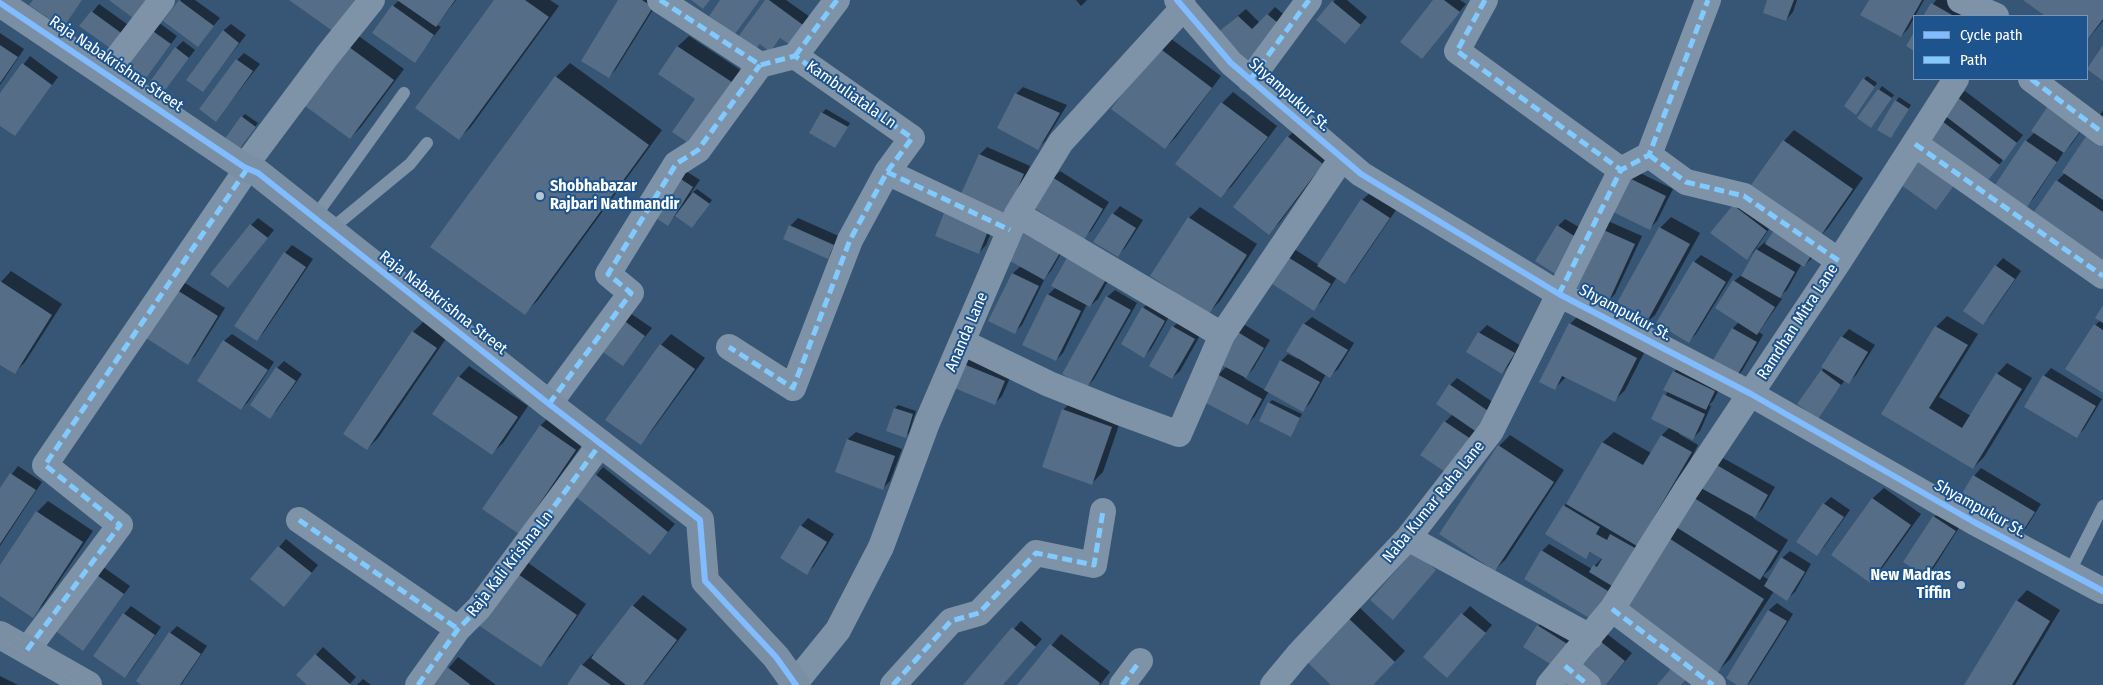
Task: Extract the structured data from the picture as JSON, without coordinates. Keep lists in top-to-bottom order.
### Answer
{
  "streets": {
    "street": [
      "Raja Nabakrishna Street",
      "Kambuliatala Ln",
      "Shyampukur St.",
      "Ramdhan Mitra Lane",
      "Ananda Lane",
      "Naba Kumar Raha Lane",
      "Raja Kali Krishna Ln"
    ]
  },
  "crossings": [
    ["Raja Nabakrishna Street", "Ananda Lane"],
    ["Raja Nabakrishna Street", "Raja Kali Krishna Ln"],
    ["Shyampukur St.", "Ramdhan Mitra Lane"],
    ["Shyampukur St.", "Ananda Lane"],
    ["Shyampukur St.", "Naba Kumar Raha Lane"]
  ],
  "places": ["Shobhabazar Rajbari Nathmandir", "New Madras Tiffin"],
  "legend": ["Cycle path", "Path"]
}
